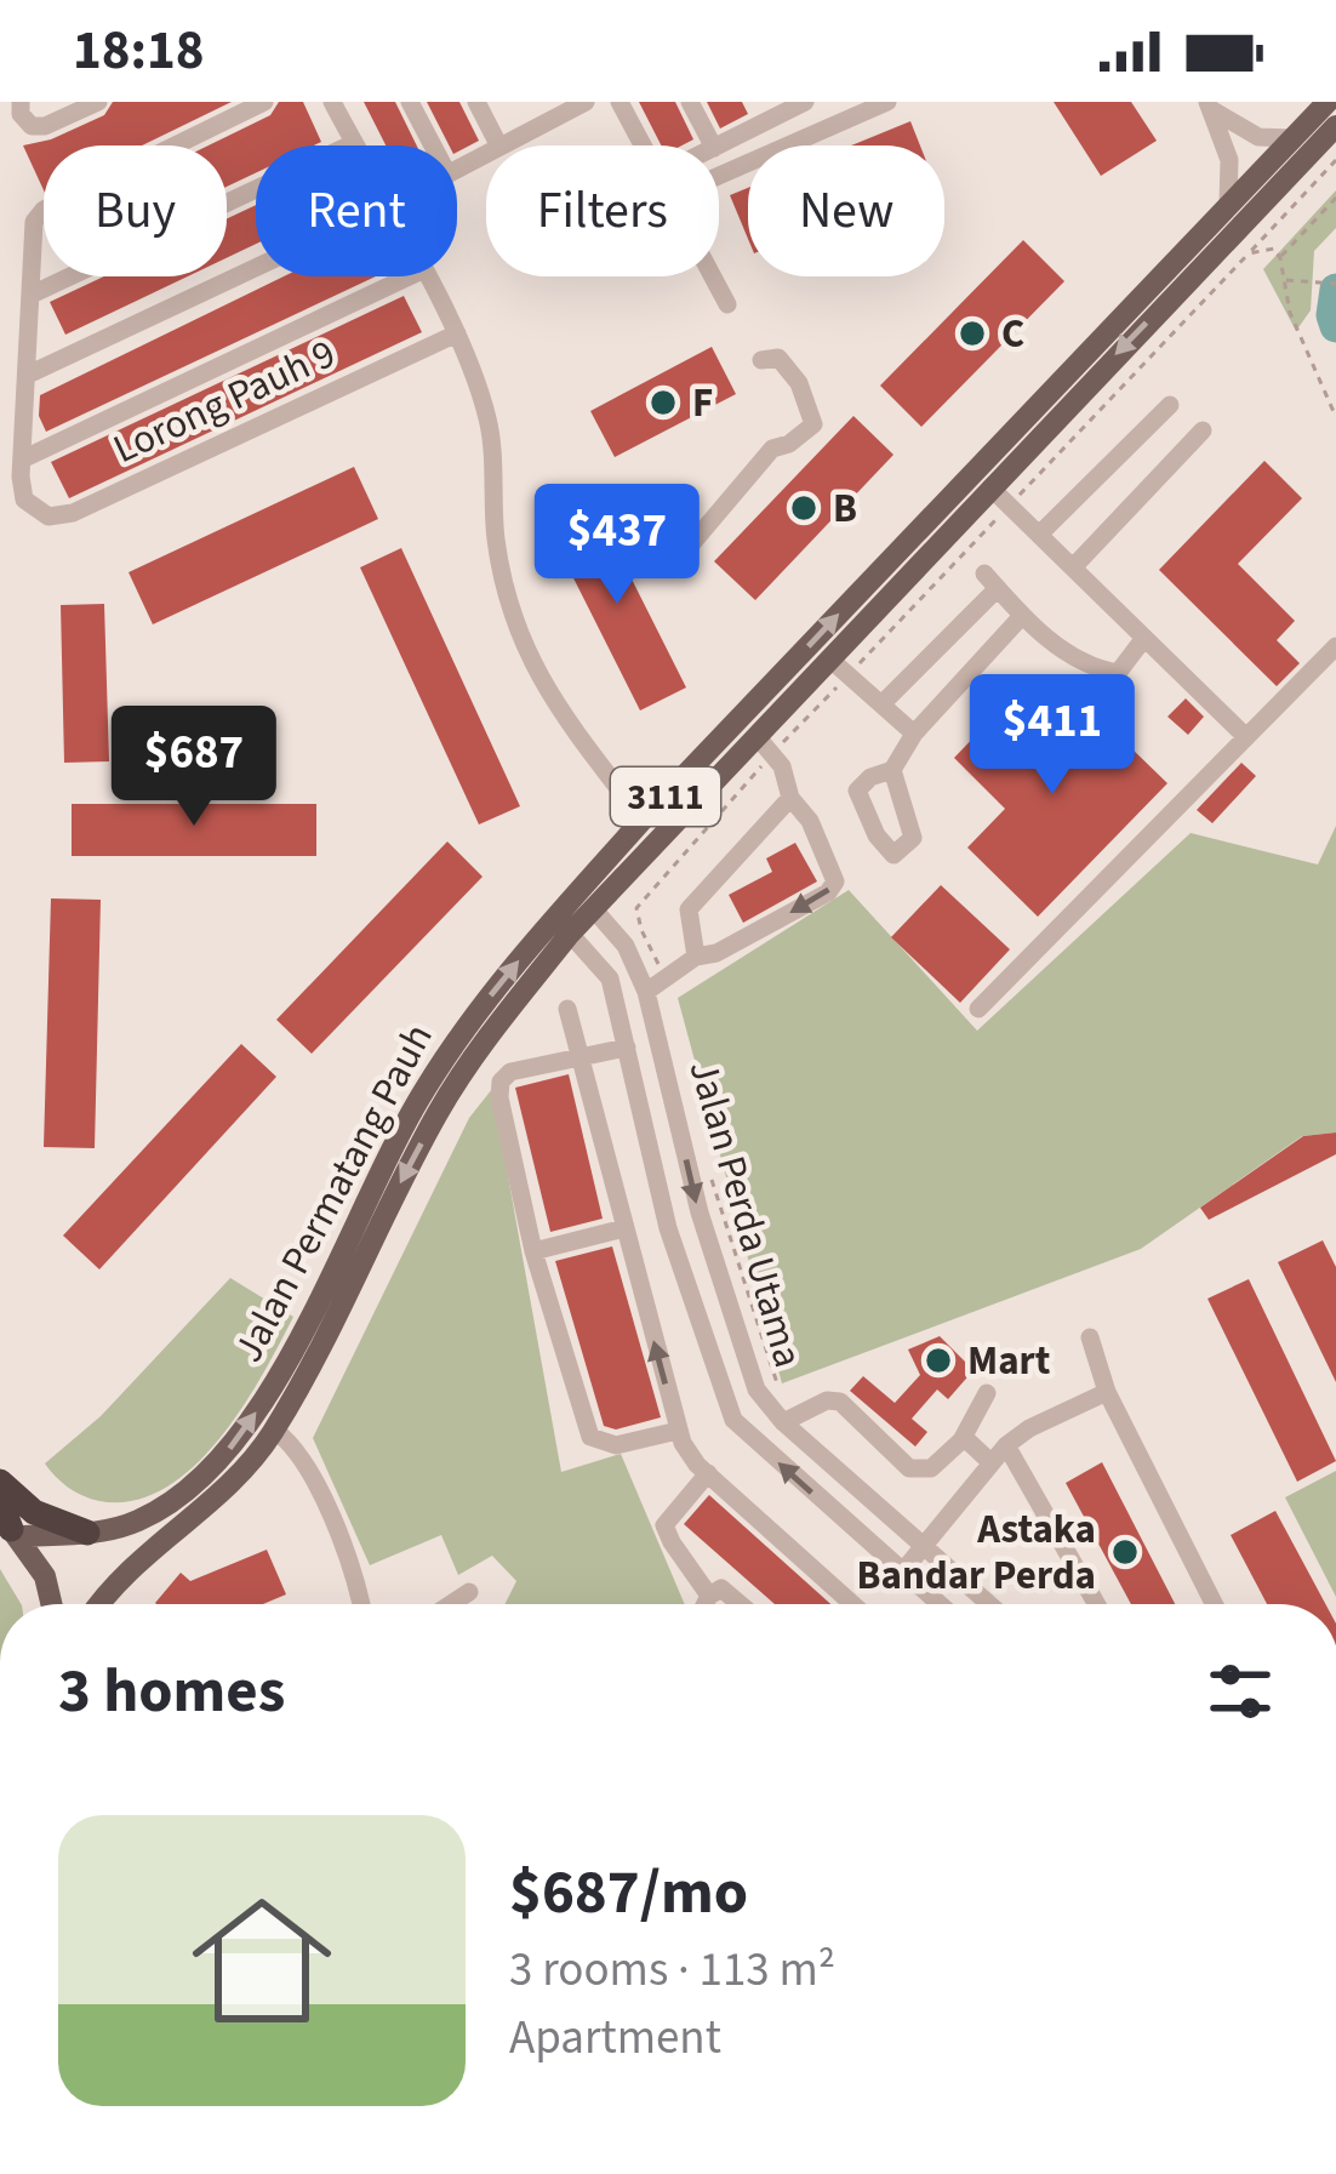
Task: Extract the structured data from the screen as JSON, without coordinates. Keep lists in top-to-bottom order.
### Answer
{
  "streets": {
    "main road": ["3111", "Jalan Permatang Pauh"],
    "street": ["Lorong Pauh 9", "Jalan Perda Utama"]
  },
  "crossings": [
    ["Jalan Permatang Pauh", "Jalan Perda Utama"]
  ],
  "places": [
    "C",
    "F",
    "B",
    "Mart",
    "Astaka Bandar Perda"
  ],
  "page": {
    "status": "18:18",
    "chip": [
      "Buy",
      "Rent",
      "Filters",
      "New"
    ],
    "price": ["$437", "$411", "$687"],
    "heading": "3 homes",
    "list": [
      {
        "name": "$687/mo",
        "note": "3 rooms · 113 m² · Apartment"
      }
    ]
  }
}
